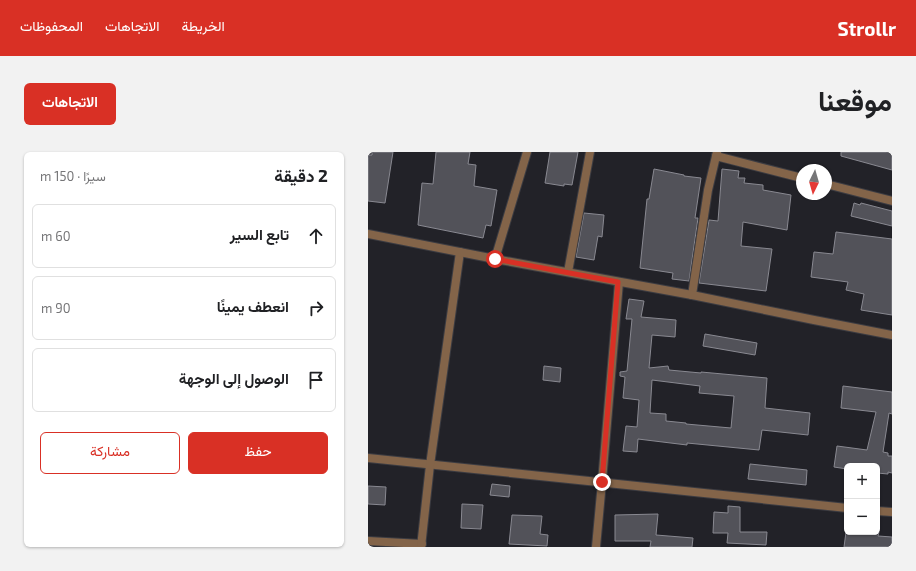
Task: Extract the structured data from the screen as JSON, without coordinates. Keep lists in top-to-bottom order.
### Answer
{
  "north": "bottom",
  "page": {
    "header": "Strollr",
    "nav": ["الخريطة", "الاتجاهات", "المحفوظات"],
    "title": "موقعنا",
    "buttons": [
      "الاتجاهات",
      ["حفظ", "مشاركة"]
    ],
    "heading": ["2 دقيقة", "سيرًا · 150 m"],
    "list": [
      ["تابع السير", "60 m"],
      ["انعطف يمينًا", "90 m"],
      "الوصول إلى الوجهة"
    ],
    "map_buttons": ["+", "−"]
  }
}
